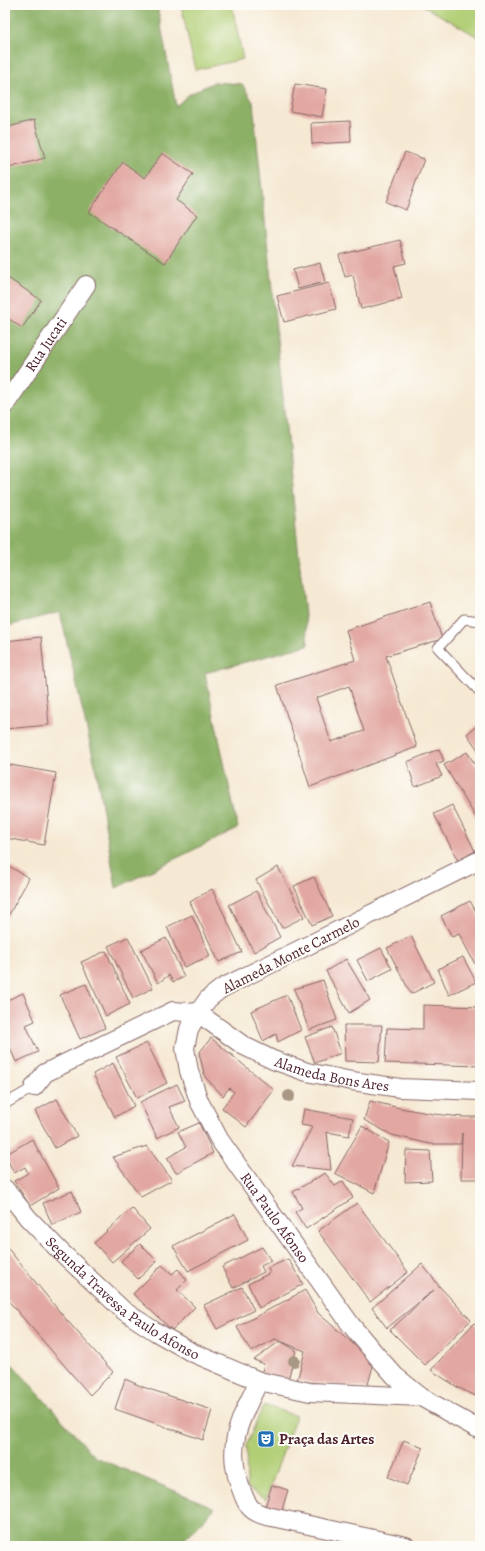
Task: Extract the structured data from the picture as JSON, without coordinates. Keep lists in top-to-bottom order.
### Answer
{
  "streets": {
    "street": [
      "Rua Jucati",
      "Alameda Monte Carmelo",
      "Alameda Bons Ares",
      "Rua Paulo Afonso",
      "Segunda Travessa Paulo Afonso"
    ]
  },
  "crossings": [
    ["Alameda Monte Carmelo", "Alameda Bons Ares"],
    ["Alameda Monte Carmelo", "Rua Paulo Afonso"],
    ["Alameda Bons Ares", "Rua Paulo Afonso"],
    ["Rua Paulo Afonso", "Segunda Travessa Paulo Afonso"]
  ],
  "places": {
    "theatre": ["Praça das Artes"]
  }
}
